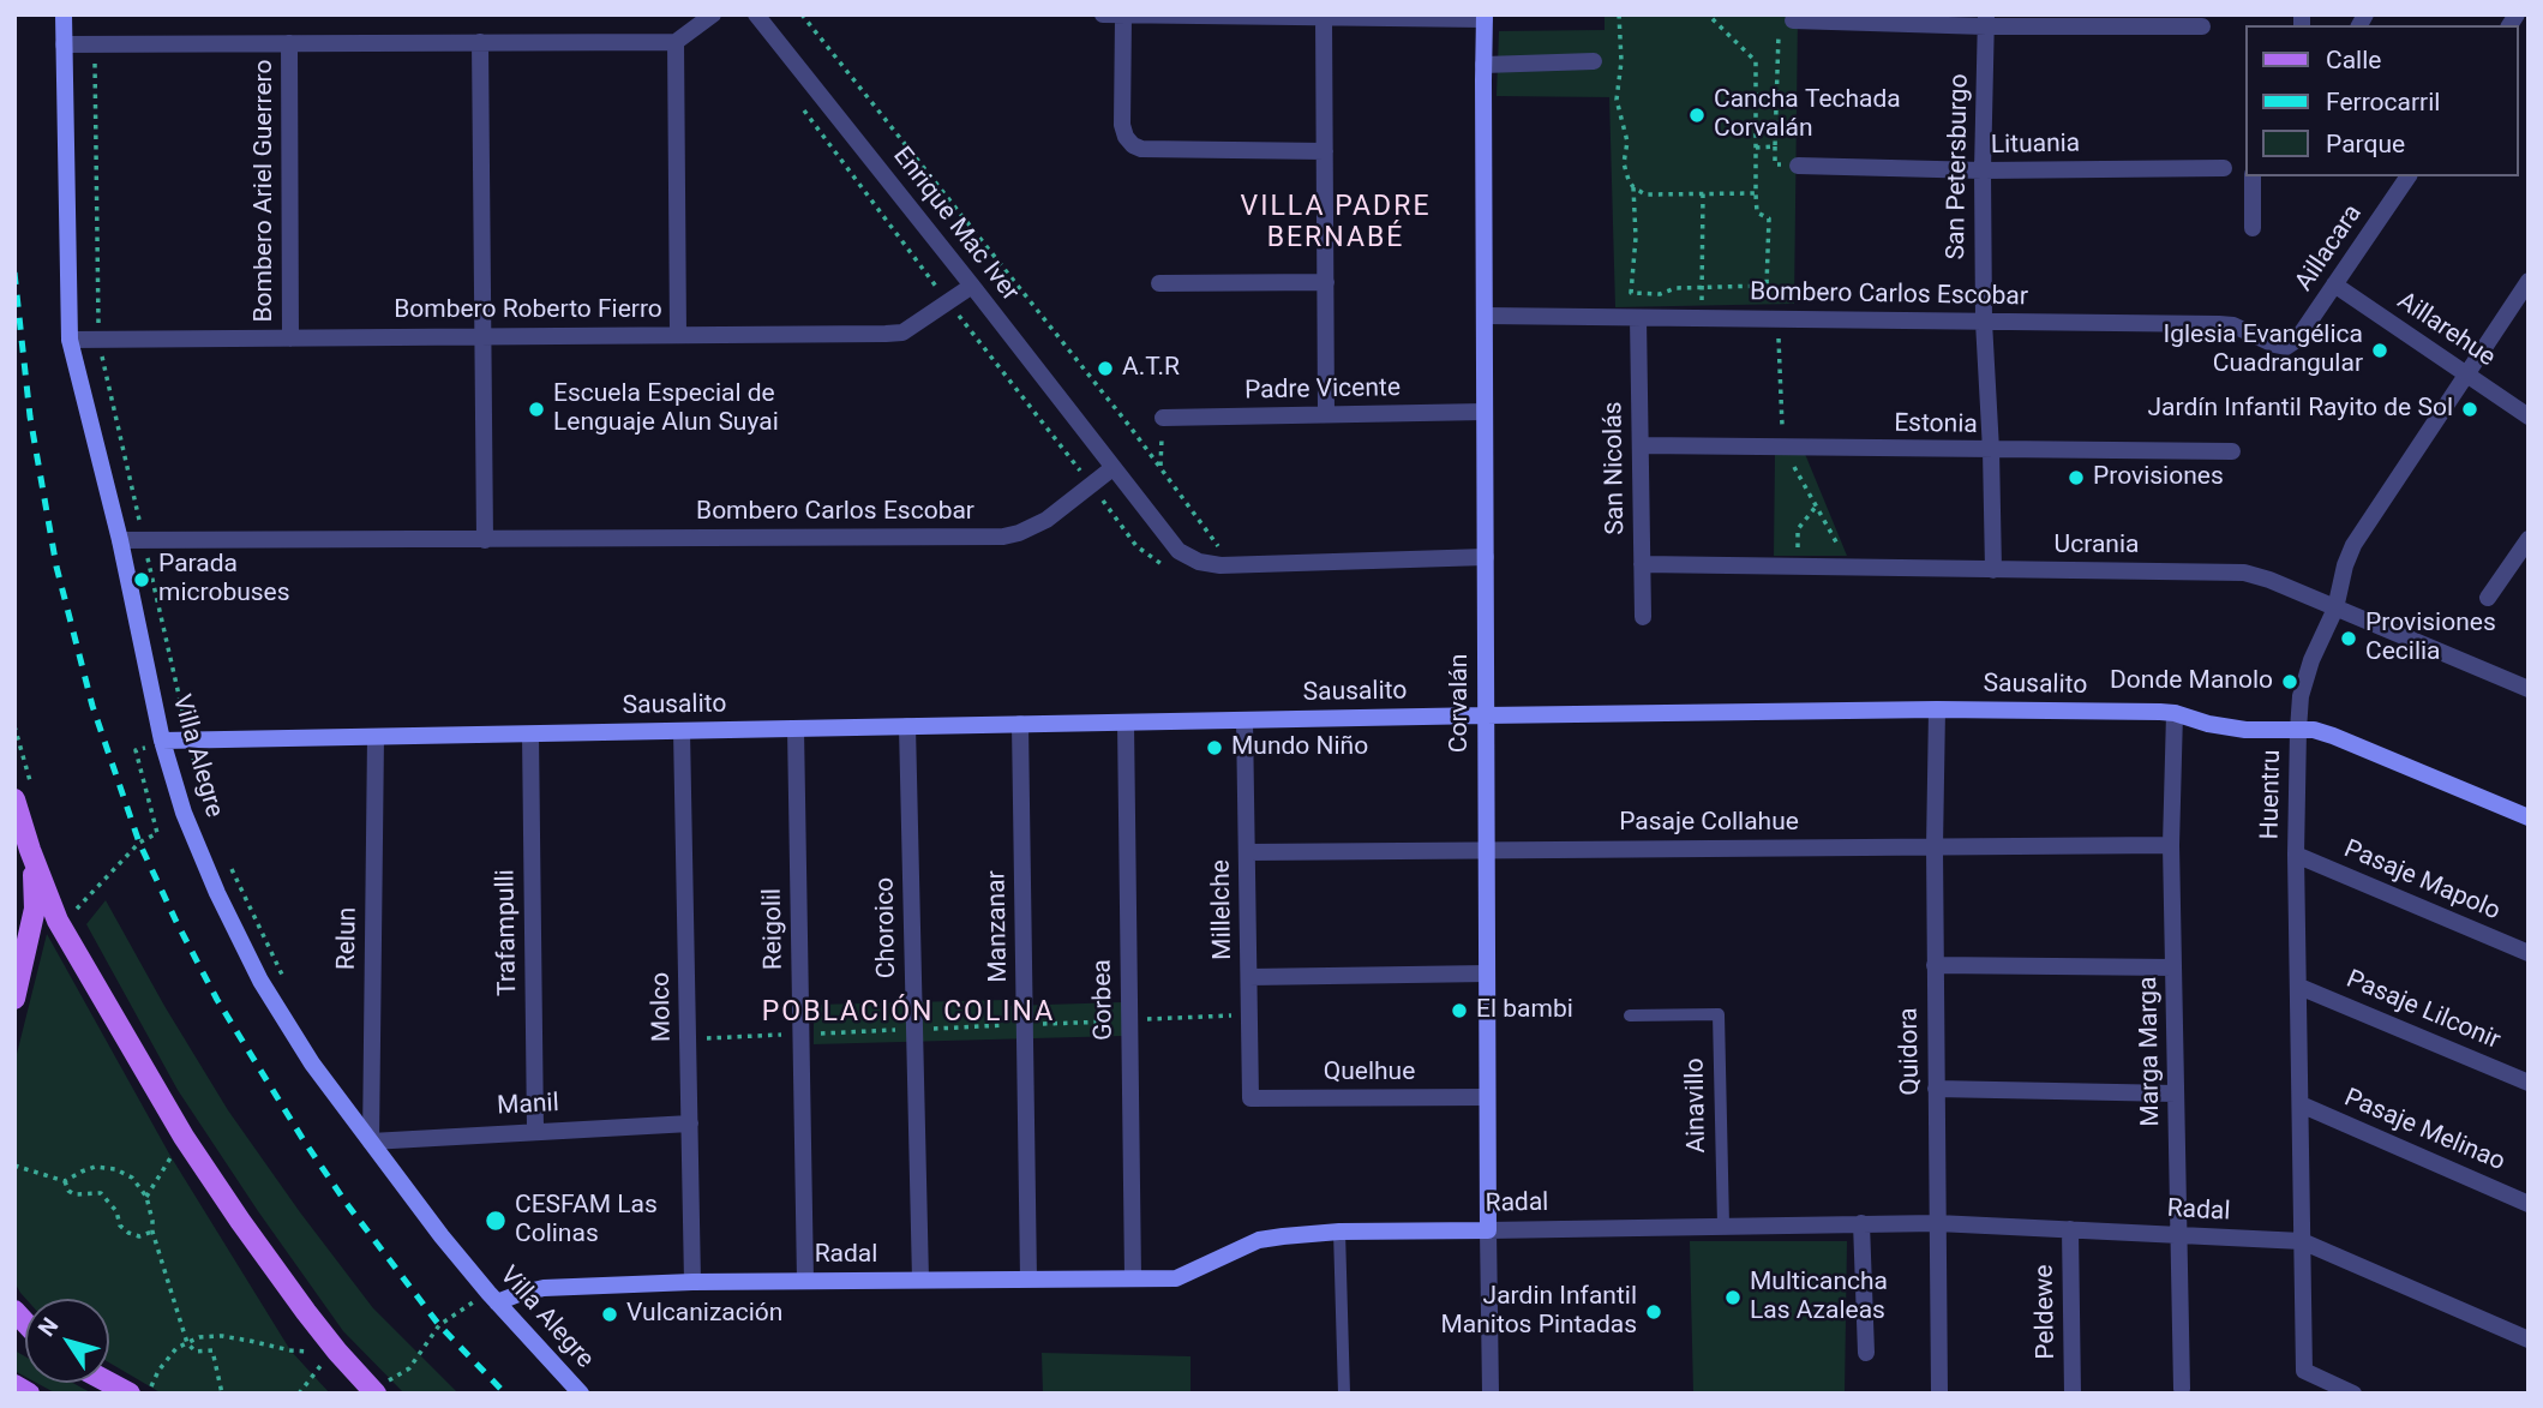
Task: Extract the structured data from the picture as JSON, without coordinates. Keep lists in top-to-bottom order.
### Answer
{
  "streets": {
    "street": [
      "Lituania",
      "San Petersburgo",
      "Bombero Ariel Guerrero",
      "Enrique Mac Iver",
      "Aillacara",
      "Bombero Carlos Escobar",
      "Bombero Roberto Fierro",
      "Aillarehue",
      "Padre Vicente",
      "Estonia",
      "San Nicolás",
      "Ucrania",
      "Sausalito",
      "Corvalán",
      "Villa Alegre",
      "Huentru",
      "Pasaje Collahue",
      "Pasaje Mapolo",
      "Millelche",
      "Manzanar",
      "Choroico",
      "Reigolil",
      "Trafampulli",
      "Relun",
      "Gorbea",
      "Molco",
      "Pasaje Lilconir",
      "Quidora",
      "Marga Marga",
      "Quelhue",
      "Manil",
      "Pasaje Melinao",
      "Radal",
      "Peldewe"
    ],
    "lane": ["Ainavillo"]
  },
  "crossings": [
    ["Lituania", "San Petersburgo"],
    ["San Petersburgo", "Bombero Carlos Escobar"],
    ["San Petersburgo", "Estonia"],
    ["San Petersburgo", "Ucrania"],
    ["Bombero Ariel Guerrero", "Bombero Roberto Fierro"],
    ["Enrique Mac Iver", "Bombero Carlos Escobar"],
    ["Enrique Mac Iver", "Bombero Roberto Fierro"],
    ["Aillacara", "Bombero Carlos Escobar"],
    ["Aillacara", "Aillarehue"],
    ["Bombero Carlos Escobar", "San Nicolás"],
    ["Bombero Carlos Escobar", "Corvalán"],
    ["Bombero Carlos Escobar", "Villa Alegre"],
    ["Bombero Roberto Fierro", "Villa Alegre"],
    ["Aillarehue", "Huentru"],
    ["Padre Vicente", "Corvalán"],
    ["Estonia", "San Nicolás"],
    ["San Nicolás", "Ucrania"],
    ["Ucrania", "Huentru"],
    ["Sausalito", "Corvalán"],
    ["Sausalito", "Villa Alegre"],
    ["Sausalito", "Huentru"],
    ["Sausalito", "Millelche"],
    ["Sausalito", "Manzanar"],
    ["Sausalito", "Choroico"],
    ["Sausalito", "Reigolil"],
    ["Sausalito", "Trafampulli"],
    ["Sausalito", "Relun"],
    ["Sausalito", "Gorbea"],
    ["Sausalito", "Molco"],
    ["Sausalito", "Quidora"],
    ["Sausalito", "Marga Marga"],
    ["Corvalán", "Pasaje Collahue"],
    ["Corvalán", "Quelhue"],
    ["Corvalán", "Radal"],
    ["Villa Alegre", "Relun"],
    ["Villa Alegre", "Manil"],
    ["Villa Alegre", "Radal"],
    ["Huentru", "Pasaje Mapolo"],
    ["Huentru", "Pasaje Lilconir"],
    ["Huentru", "Pasaje Melinao"],
    ["Huentru", "Radal"],
    ["Pasaje Collahue", "Millelche"],
    ["Pasaje Collahue", "Quidora"],
    ["Pasaje Collahue", "Marga Marga"],
    ["Millelche", "Quelhue"],
    ["Manzanar", "Radal"],
    ["Choroico", "Radal"],
    ["Reigolil", "Radal"],
    ["Trafampulli", "Manil"],
    ["Relun", "Manil"],
    ["Gorbea", "Radal"],
    ["Molco", "Manil"],
    ["Molco", "Radal"],
    ["Quidora", "Radal"],
    ["Marga Marga", "Radal"],
    ["Ainavillo", "Radal"],
    ["Radal", "Peldewe"]
  ],
  "districts": ["VILLA PADRE BERNABÉ", "POBLACIÓN COLINA"],
  "places": [
    "Cancha Techada Corvalán",
    "Iglesia Evangélica Cuadrangular",
    "A.T.R",
    "Escuela Especial de Lenguaje Alun Suyai",
    "Jardín Infantil Rayito de Sol",
    "Provisiones",
    "Parada microbuses",
    "Provisiones Cecilia",
    "Donde Manolo",
    "Mundo Niño",
    "El bambi",
    "CESFAM Las Colinas",
    "Multicancha Las Azaleas",
    "Jardin Infantil Manitos Pintadas",
    "Vulcanización"
  ],
  "legend": ["Calle", "Ferrocarril", "Parque"],
  "north": "top left"
}
